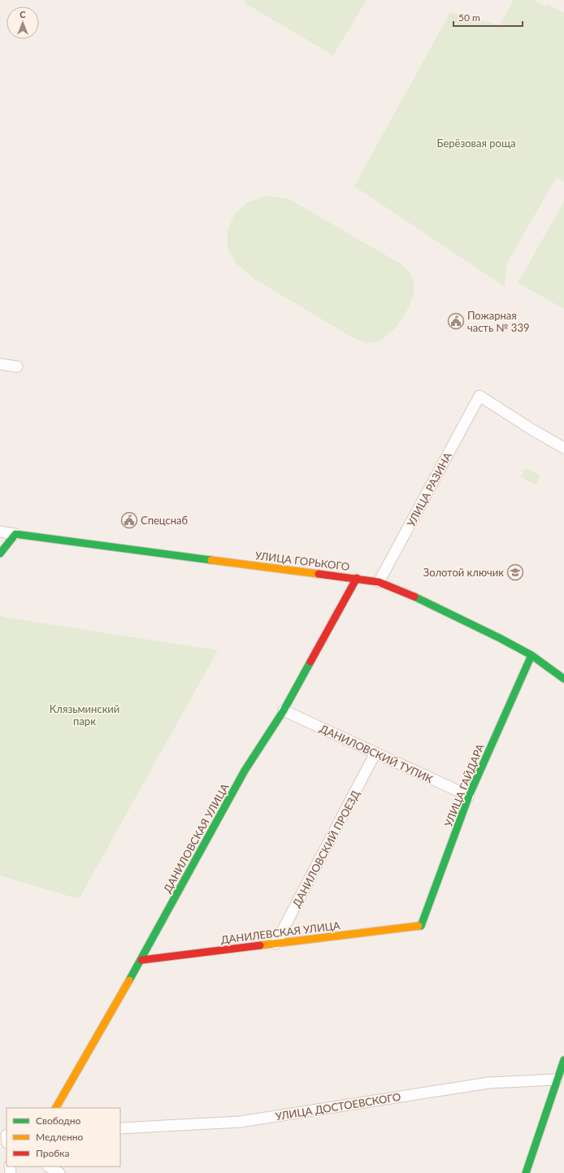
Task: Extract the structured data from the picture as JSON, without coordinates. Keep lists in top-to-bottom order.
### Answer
{
  "streets": {
    "street": [
      "УЛИЦА РАЗИНА",
      "УЛИЦА ГОРЬКОГО",
      "ДАНИЛОВСКИЙ ТУПИК",
      "УЛИЦА ГАЙДАРА",
      "ДАНИЛОВСКАЯ УЛИЦА",
      "ДАНИЛОВСКИЙ ПРОЕЗД",
      "ДАНИЛЕВСКАЯ УЛИЦА",
      "УЛИЦА ДОСТОЕВСКОГО"
    ]
  },
  "crossings": [
    ["УЛИЦА РАЗИНА", "УЛИЦА ГОРЬКОГО"],
    ["УЛИЦА ГОРЬКОГО", "УЛИЦА ГАЙДАРА"],
    ["УЛИЦА ГОРЬКОГО", "ДАНИЛОВСКАЯ УЛИЦА"],
    ["ДАНИЛОВСКИЙ ТУПИК", "УЛИЦА ГАЙДАРА"],
    ["ДАНИЛОВСКИЙ ТУПИК", "ДАНИЛОВСКАЯ УЛИЦА"],
    ["ДАНИЛОВСКИЙ ТУПИК", "ДАНИЛОВСКИЙ ПРОЕЗД"],
    ["УЛИЦА ГАЙДАРА", "ДАНИЛЕВСКАЯ УЛИЦА"],
    ["ДАНИЛОВСКАЯ УЛИЦА", "ДАНИЛЕВСКАЯ УЛИЦА"],
    ["ДАНИЛОВСКИЙ ПРОЕЗД", "ДАНИЛЕВСКАЯ УЛИЦА"]
  ],
  "parks": ["Берёзовая роща", "Клязьминский парк"],
  "places": {
    "public building": ["Пожарная часть № 339", "Спецснаб"],
    "school or university": ["Золотой ключик"]
  },
  "legend": ["Свободно", "Медленно", "Пробка"],
  "scale_bar": "50 m",
  "north": "top"
}
